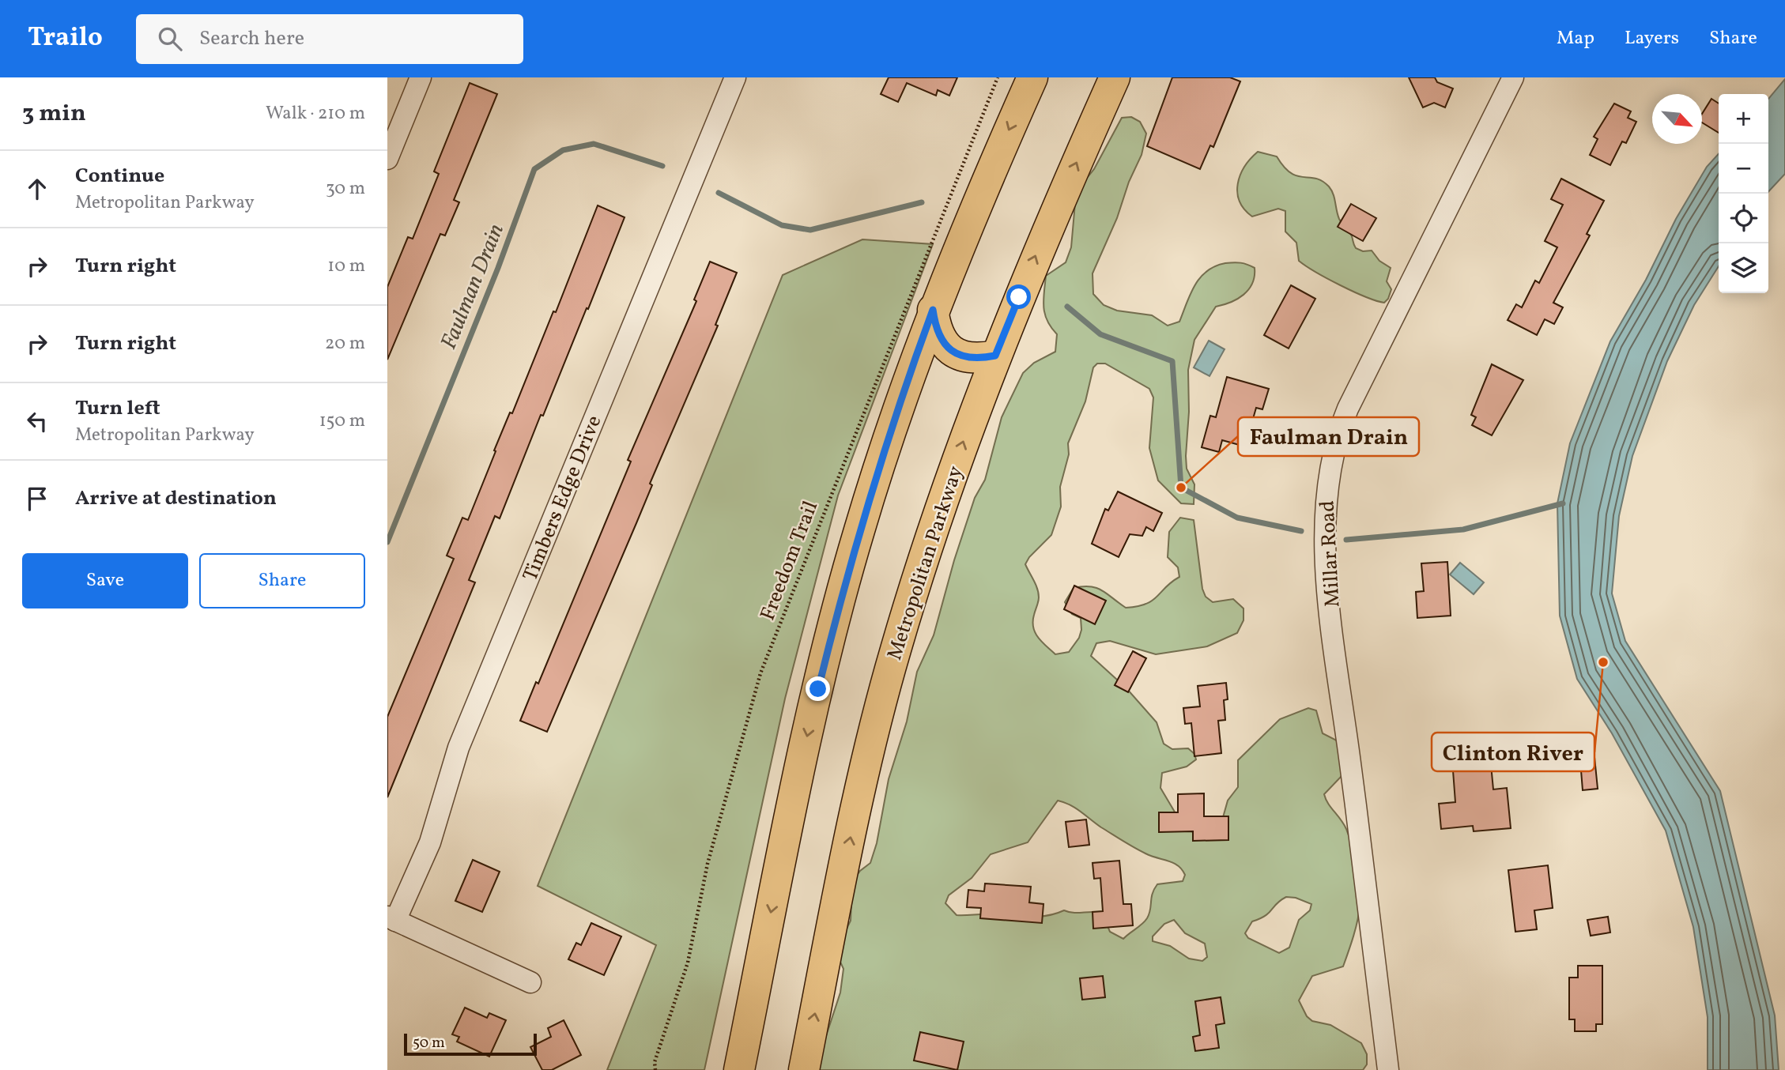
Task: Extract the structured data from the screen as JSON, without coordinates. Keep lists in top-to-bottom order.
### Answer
{
  "streets": {
    "main road": ["Metropolitan Parkway"],
    "street": ["Timbers Edge Drive", "Millar Road"],
    "path": ["Freedom Trail"]
  },
  "water": ["Faulman Drain"],
  "places": ["Faulman Drain", "Clinton River"],
  "scale_bar": "50 m",
  "north": "bottom right",
  "page": {
    "header": "Trailo",
    "search": "Search here",
    "nav": ["Map", "Layers", "Share"],
    "heading": ["3 min", "Walk · 210 m"],
    "map_buttons": ["+", "−"],
    "list": [
      ["Continue", "Metropolitan Parkway", "30 m"],
      ["Turn right", "10 m"],
      ["Turn right", "20 m"],
      ["Turn left", "Metropolitan Parkway", "150 m"],
      "Arrive at destination"
    ],
    "buttons": ["Save", "Share"],
    "scale": "50 m"
  }
}
